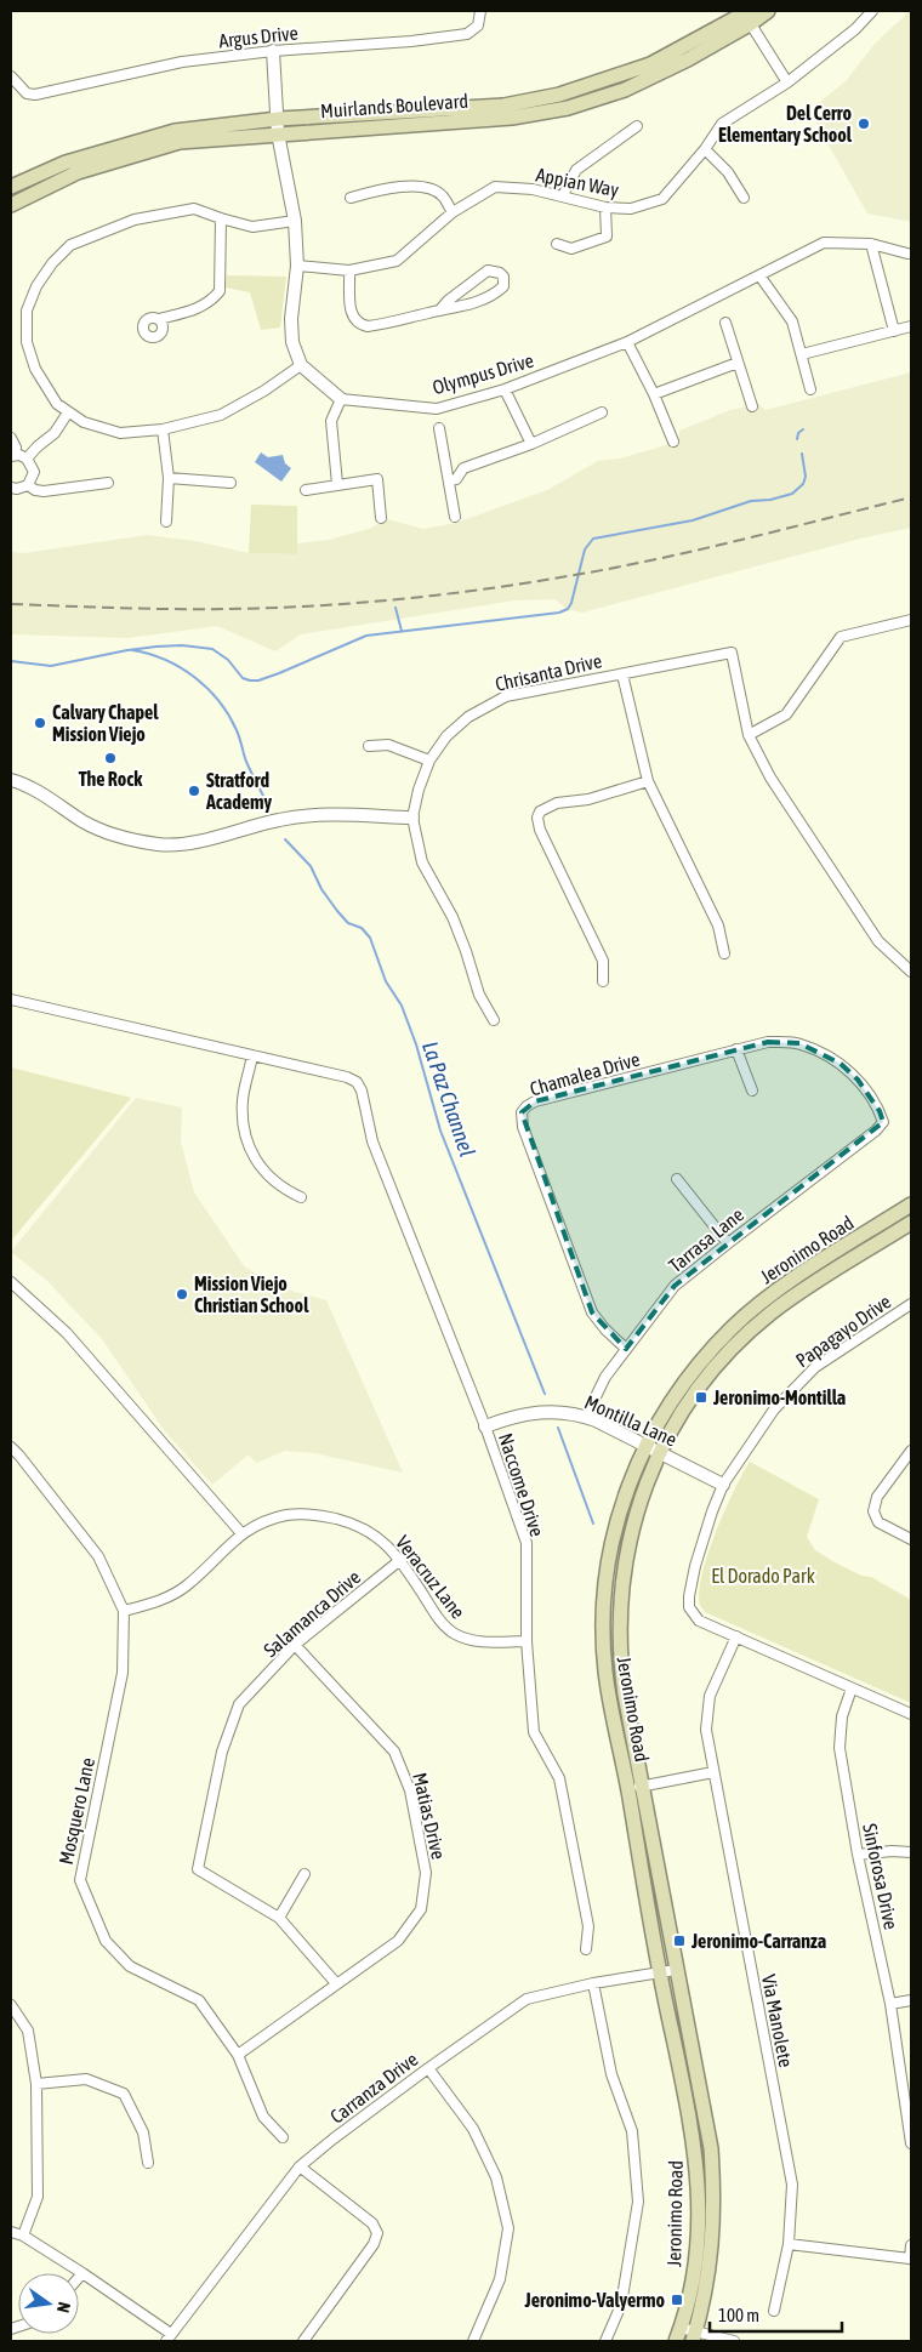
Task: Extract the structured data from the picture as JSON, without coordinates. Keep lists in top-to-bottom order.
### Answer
{
  "streets": {
    "main road": ["Muirlands Boulevard", "Jeronimo Road"],
    "street": [
      "Argus Drive",
      "Appian Way",
      "Olympus Drive",
      "Chrisanta Drive",
      "Chamalea Drive",
      "Tarrasa Lane",
      "Papagayo Drive",
      "Montilla Lane",
      "Naccome Drive",
      "Veracruz Lane",
      "Salamanca Drive",
      "Mosquero Lane",
      "Matias Drive",
      "Sinforosa Drive",
      "Via Manolete",
      "Carranza Drive"
    ]
  },
  "crossings": [
    ["Chamalea Drive", "Tarrasa Lane"],
    ["Tarrasa Lane", "Montilla Lane"],
    ["Jeronimo Road", "Montilla Lane"],
    ["Jeronimo Road", "Carranza Drive"],
    ["Papagayo Drive", "Montilla Lane"],
    ["Papagayo Drive", "Via Manolete"],
    ["Montilla Lane", "Naccome Drive"],
    ["Naccome Drive", "Veracruz Lane"],
    ["Veracruz Lane", "Salamanca Drive"],
    ["Veracruz Lane", "Mosquero Lane"],
    ["Salamanca Drive", "Matias Drive"],
    ["Mosquero Lane", "Matias Drive"]
  ],
  "water": ["La Paz Channel"],
  "parks": ["El Dorado Park"],
  "places": {
    "other": [
      "Del Cerro Elementary School",
      "Calvary Chapel Mission Viejo",
      "The Rock",
      "Stratford Academy",
      "Mission Viejo Christian School"
    ],
    "transit": ["Jeronimo-Montilla", "Jeronimo-Carranza", "Jeronimo-Valyermo"]
  },
  "scale_bar": "100 m",
  "north": "right"
}
